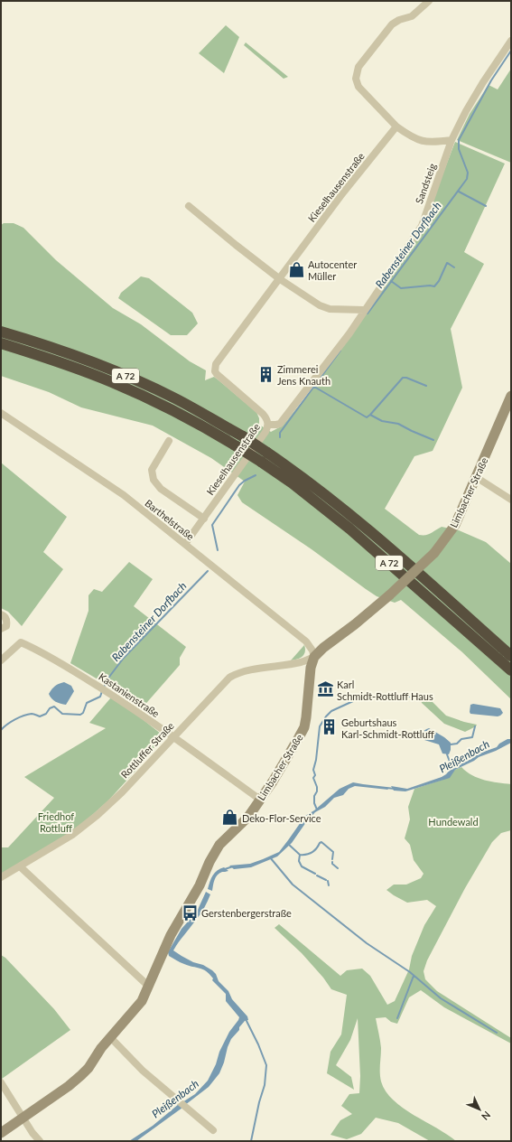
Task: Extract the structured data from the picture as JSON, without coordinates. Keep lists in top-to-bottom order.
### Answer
{
  "streets": {
    "highway": ["A 72"],
    "street": [
      "Sandsteig",
      "Kieselhausenstraße",
      "Limbacher Straße",
      "Barthelstraße",
      "Kastanienstraße",
      "Rottluffer Straße"
    ]
  },
  "crossings": [
    ["Sandsteig", "Kieselhausenstraße"],
    ["Kieselhausenstraße", "Barthelstraße"],
    ["Limbacher Straße", "Barthelstraße"],
    ["Limbacher Straße", "Kastanienstraße"],
    ["Limbacher Straße", "Rottluffer Straße"],
    ["Barthelstraße", "Rottluffer Straße"],
    ["Kastanienstraße", "Rottluffer Straße"]
  ],
  "water": ["Rabensteiner Dorfbach", "Pleißenbach"],
  "parks": ["Friedhof Rottluff", "Hundewald"],
  "places": {
    "shop": ["Autocenter Müller", "Deko-Flor-Service"],
    "building": ["Zimmerei Jens Knauth", "Geburtshaus Karl-Schmidt-Rottluff"],
    "museum": ["Karl Schmidt-Rottluff Haus"],
    "bus stop": ["Gerstenbergerstraße"]
  },
  "north": "bottom right"
}
